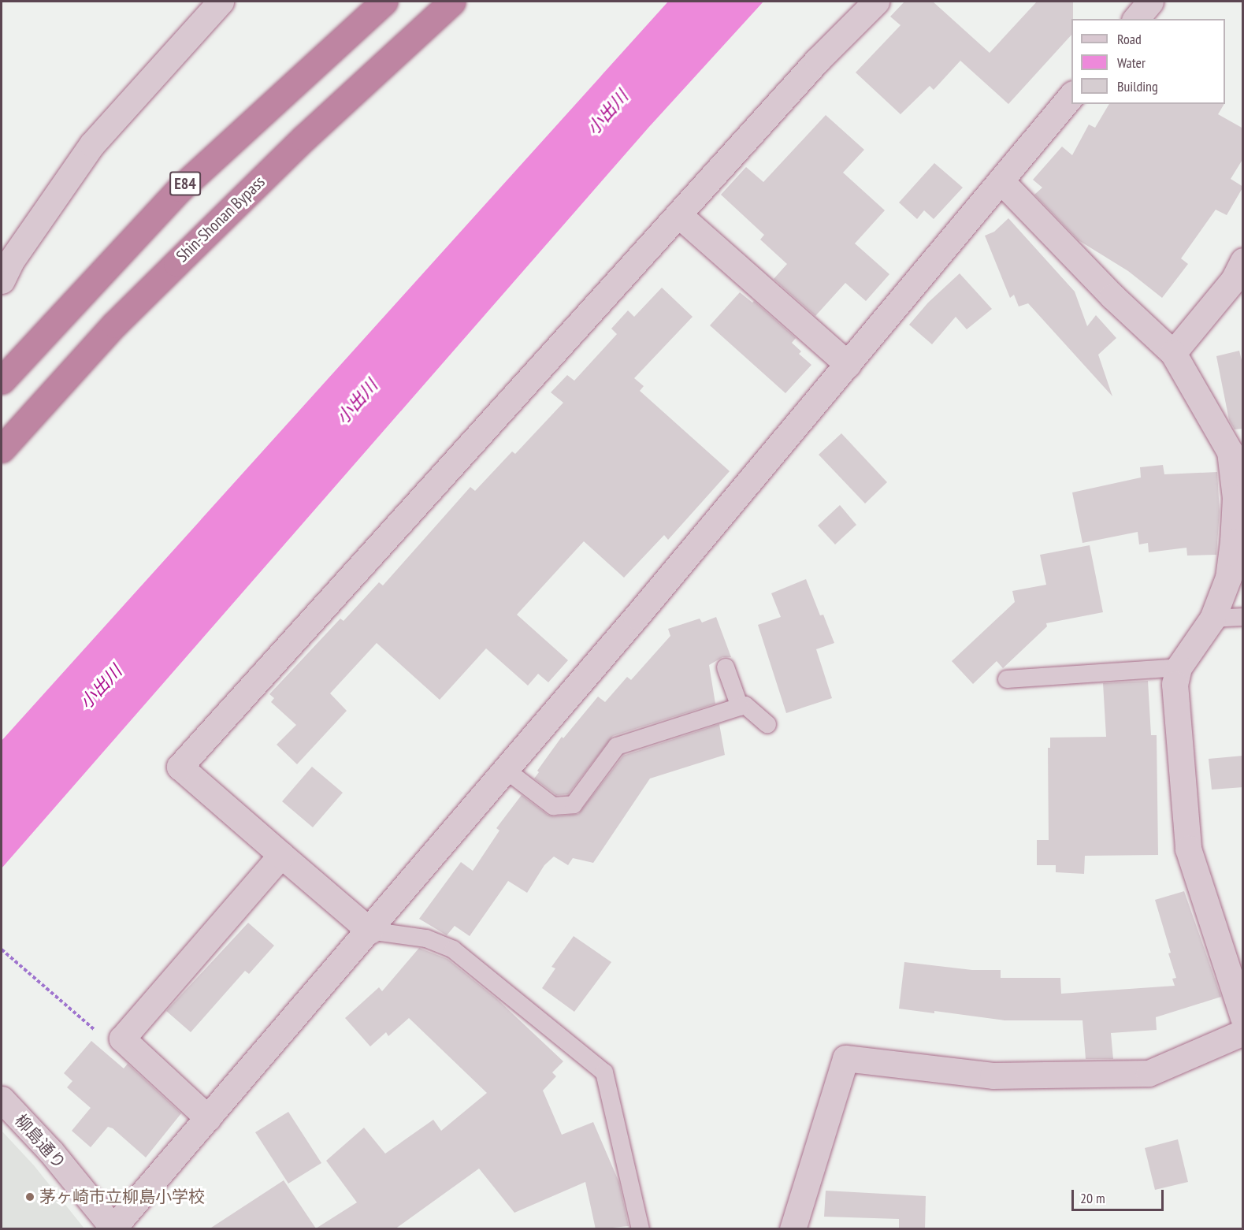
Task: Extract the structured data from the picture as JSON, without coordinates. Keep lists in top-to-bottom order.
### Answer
{
  "streets": {
    "highway": ["E84", "Shin-Shonan Bypass"],
    "street": ["柳島通り"]
  },
  "water": ["小出川"],
  "places": ["茅ヶ崎市立柳島小学校"],
  "legend": ["Road", "Water", "Building"],
  "scale_bar": "20 m"
}
